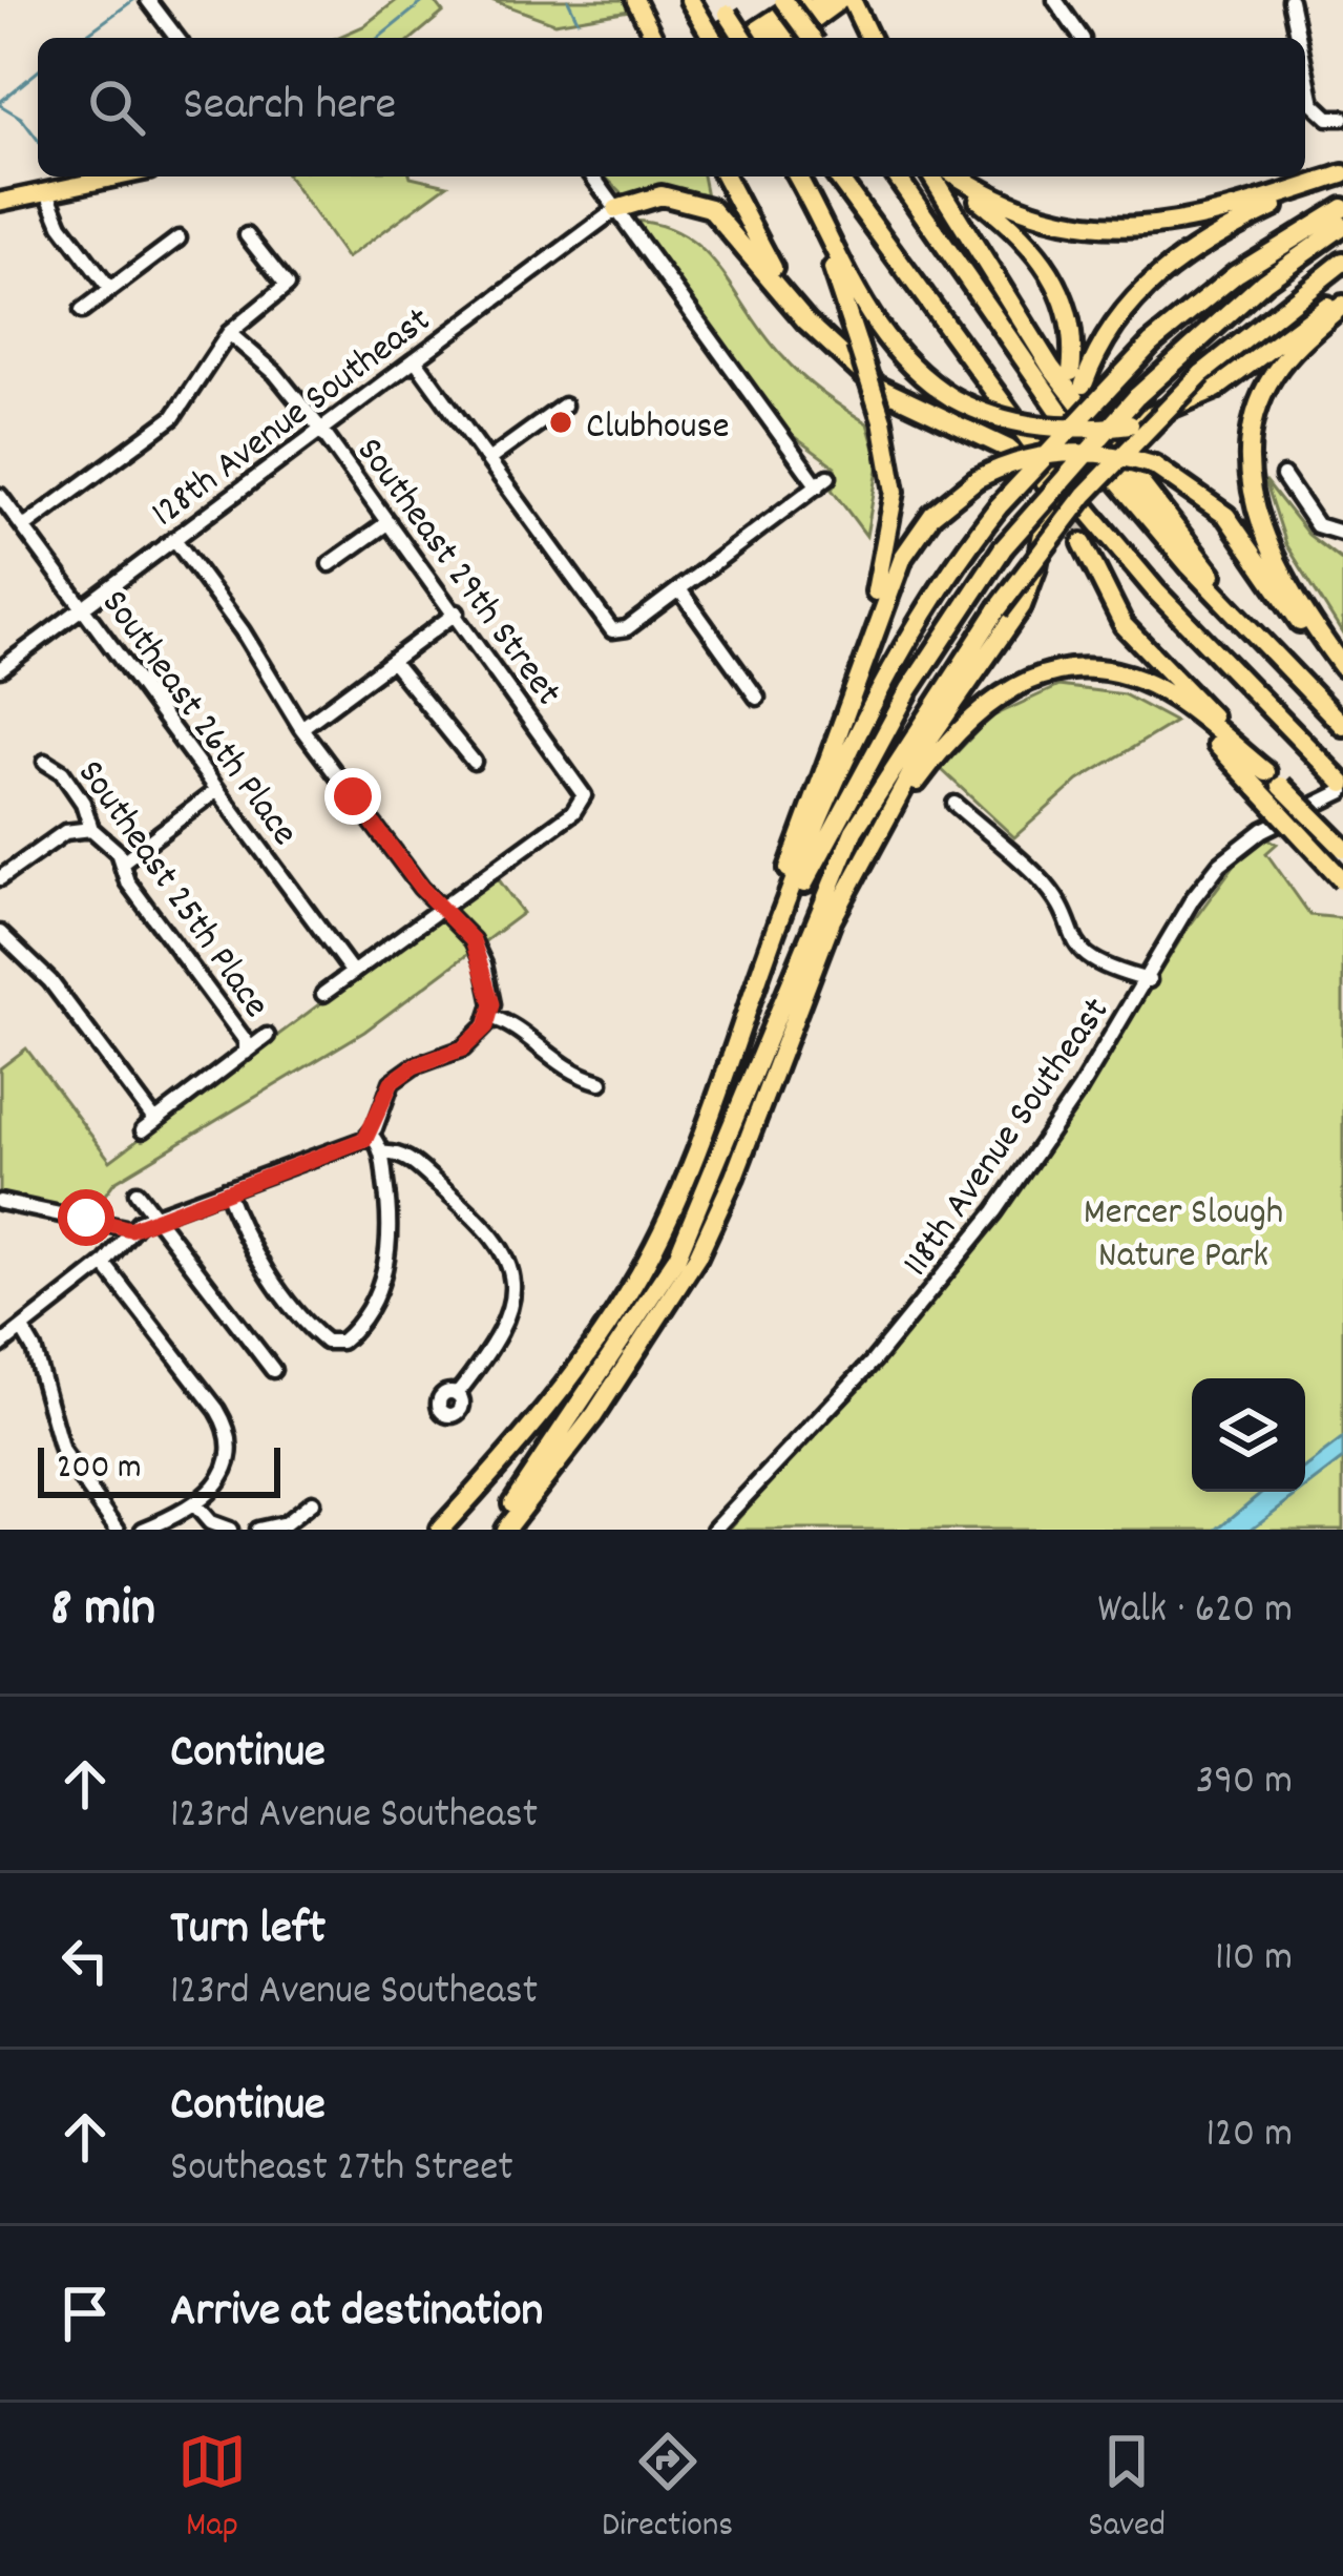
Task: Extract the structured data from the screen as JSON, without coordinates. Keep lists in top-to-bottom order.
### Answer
{
  "streets": {
    "street": [
      "128th Avenue Southeast",
      "Southeast 29th Street",
      "Southeast 26th Place",
      "Southeast 25th Place",
      "118th Avenue Southeast"
    ]
  },
  "crossings": [
    ["128th Avenue Southeast", "Southeast 29th Street"],
    ["128th Avenue Southeast", "Southeast 26th Place"]
  ],
  "parks": ["Mercer Slough Nature Park"],
  "places": ["Clubhouse"],
  "scale_bar": "200 m",
  "page": {
    "search": "Search here",
    "scale": "200 m",
    "heading": ["8 min", "Walk · 620 m"],
    "list": [
      ["Continue", "123rd Avenue Southeast", "390 m"],
      ["Turn left", "123rd Avenue Southeast", "110 m"],
      ["Continue", "Southeast 27th Street", "120 m"],
      "Arrive at destination"
    ],
    "nav": ["Map", "Directions", "Saved"]
  }
}
